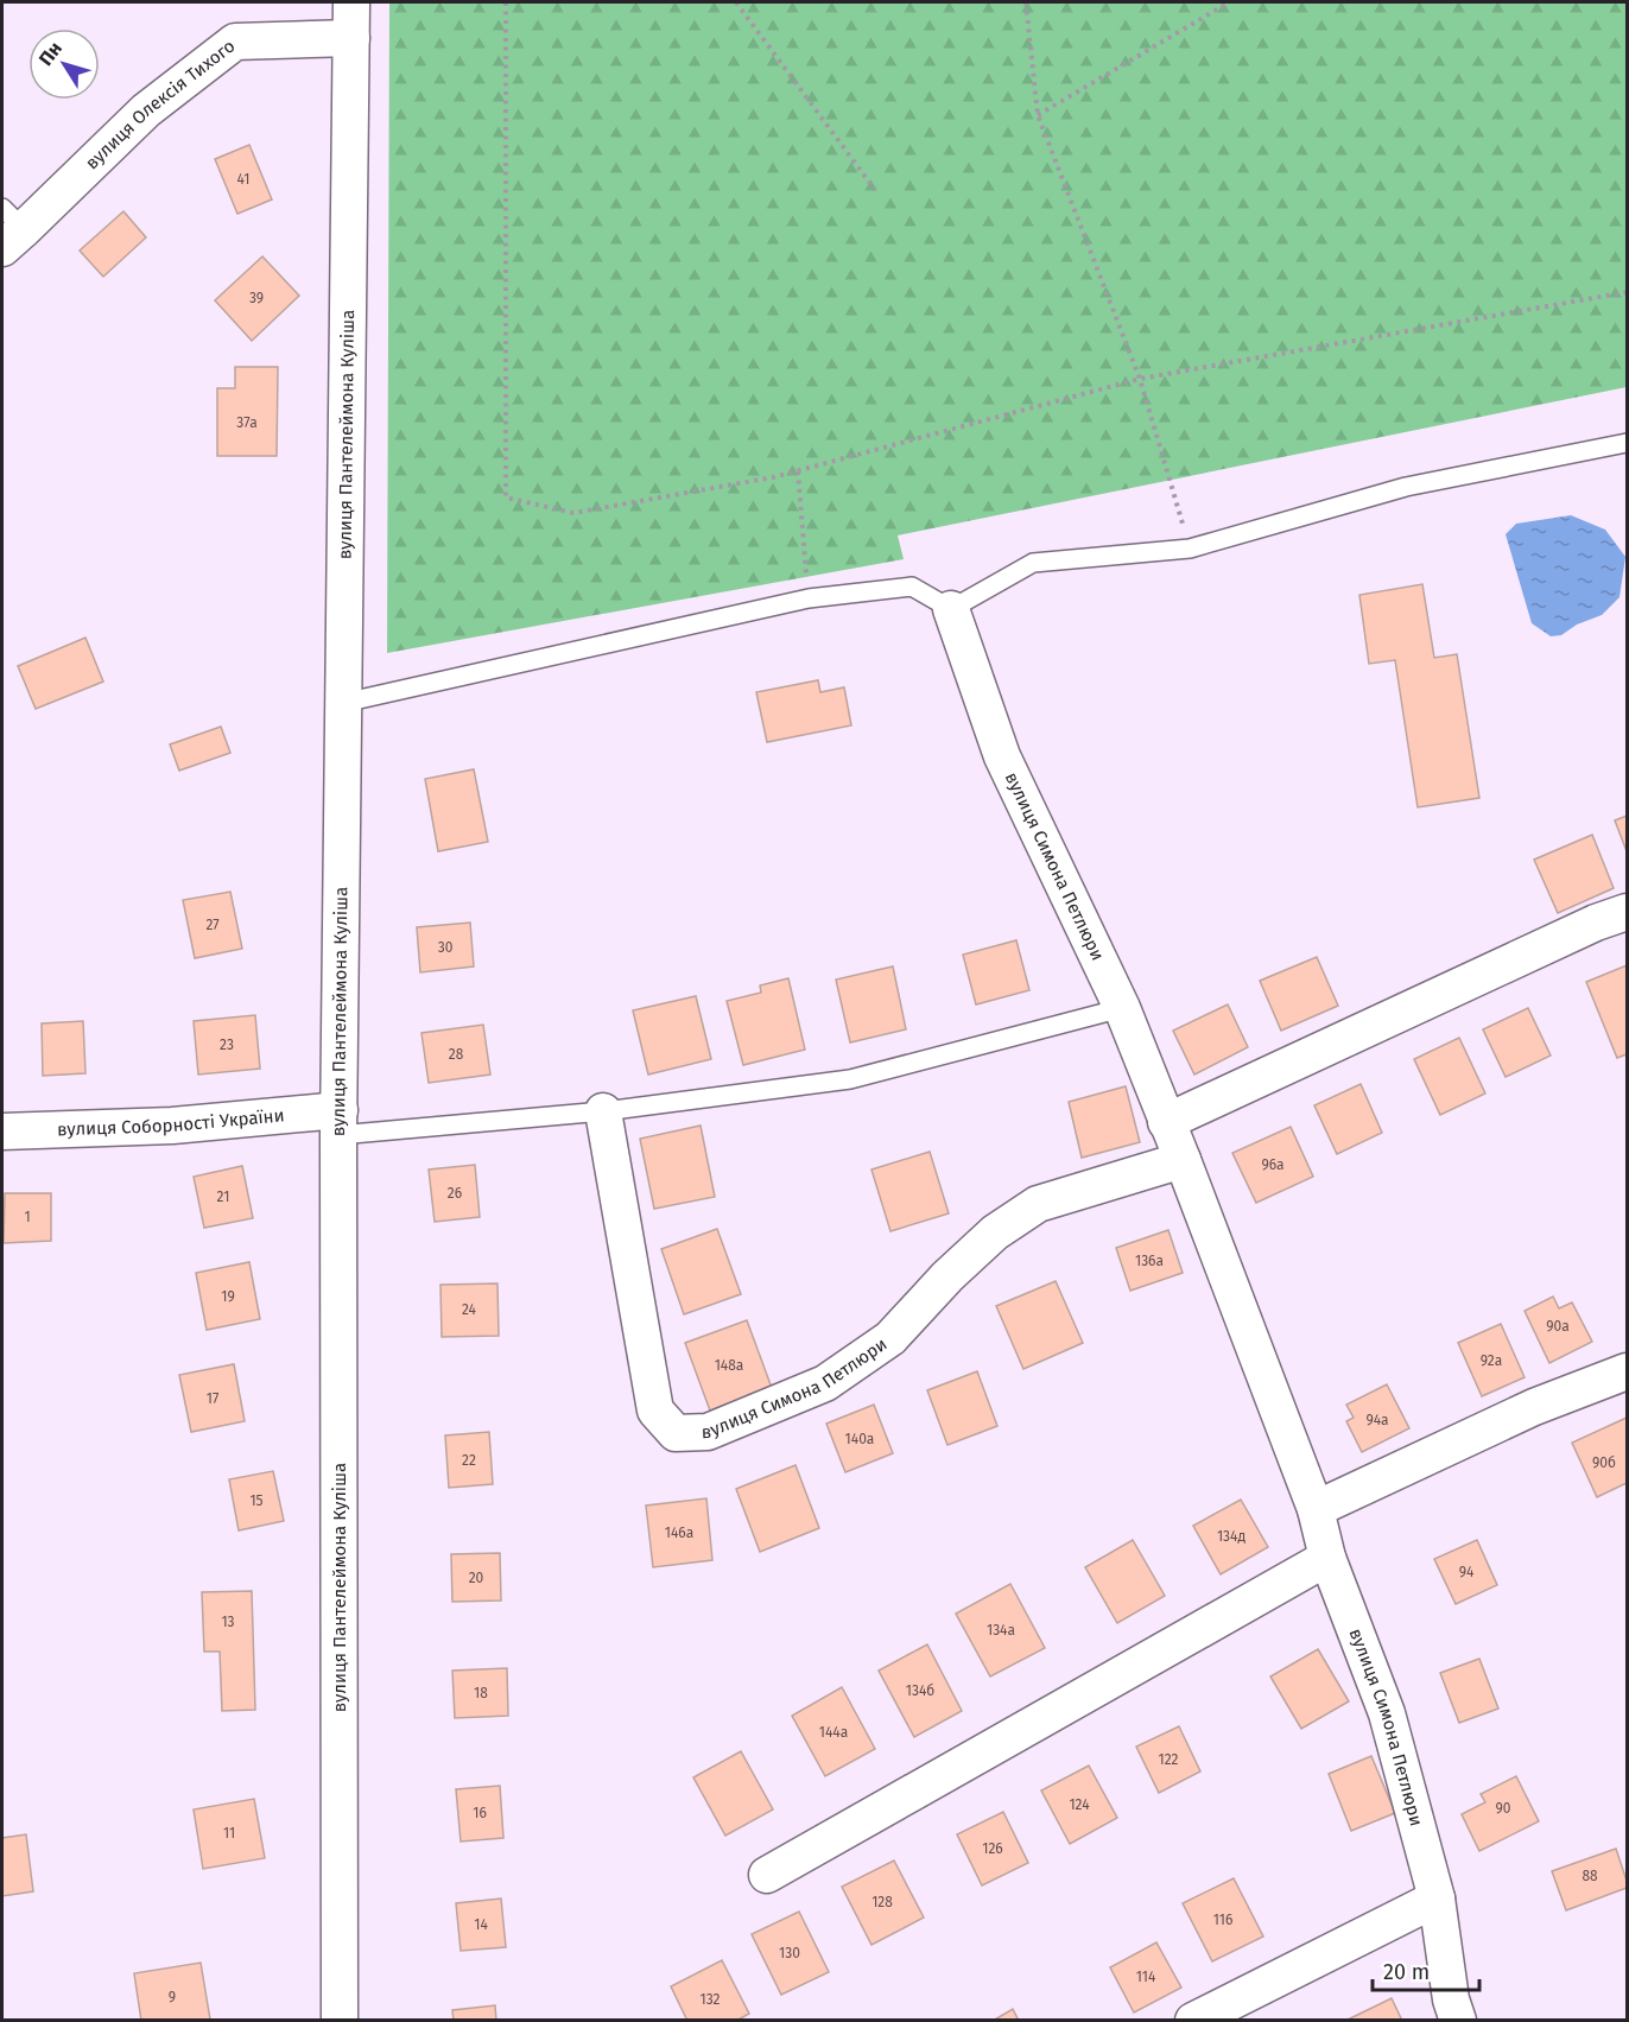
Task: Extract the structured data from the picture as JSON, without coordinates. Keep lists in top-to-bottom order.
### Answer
{
  "streets": {
    "street": [
      "вулиця Олексія Тихого",
      "вулиця Пантелеймона Куліша",
      "вулиця Симона Петлюри",
      "вулиця Соборності України"
    ]
  },
  "crossings": [
    ["вулиця Олексія Тихого", "вулиця Пантелеймона Куліша"],
    ["вулиця Пантелеймона Куліша", "вулиця Соборності України"]
  ],
  "house_numbers": [
    "41",
    "39",
    "37а",
    "27",
    "30",
    "23",
    "28",
    "96а",
    "26",
    "21",
    "1",
    "136а",
    "19",
    "24",
    "90а",
    "92а",
    "148а",
    "17",
    "94а",
    "140а",
    "22",
    "90б",
    "15",
    "146а",
    "134д",
    "94",
    "20",
    "13",
    "134а",
    "134б",
    "18",
    "144а",
    "122",
    "124",
    "90",
    "16",
    "11",
    "126",
    "88",
    "128",
    "116",
    "14",
    "130",
    "114",
    "9",
    "132"
  ],
  "scale_bar": "20 m",
  "north": "top left"
}
